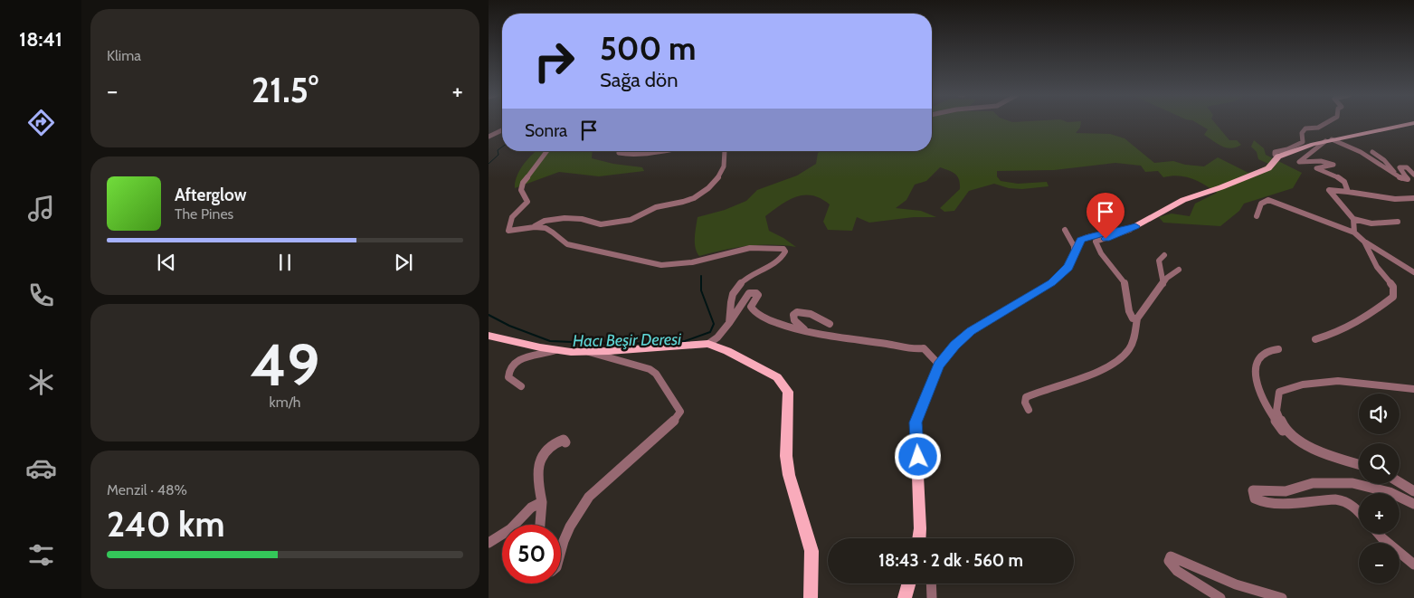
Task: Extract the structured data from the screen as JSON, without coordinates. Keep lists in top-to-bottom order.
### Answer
{
  "water": ["Hacı Beşir Deresi"],
  "page": {
    "tabs": "18:41",
    "tile": [
      "Klima",
      ["49", "km/h"],
      ["Menzil · 48%", "240 km"]
    ],
    "turn": ["500 m", "Sağa dön"],
    "heat": ["−", "21.5°", "+"],
    "then": "Sonra",
    "song": ["Afterglow", "The Pines"],
    "map_buttons": ["+", "−"],
    "limit": "50",
    "trip": "18:43 · 2 dk · 560 m"
  }
}
